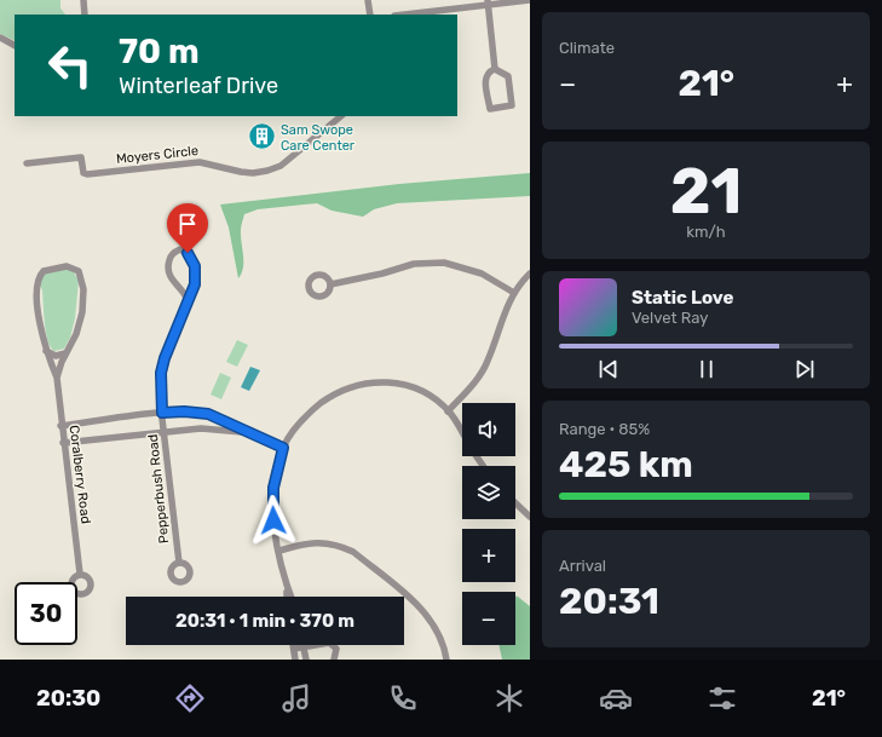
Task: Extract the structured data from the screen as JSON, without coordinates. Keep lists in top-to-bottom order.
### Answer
{
  "streets": {
    "street": ["Moyers Circle", "Coralberry Road", "Pepperbush Road"]
  },
  "places": {
    "building": ["Sam Swope Care Center"]
  },
  "page": {
    "tile": [
      "Climate",
      ["21", "km/h"],
      ["Range · 85%", "425 km"],
      ["Arrival", "20:31"]
    ],
    "turn": ["70 m", "Winterleaf Drive"],
    "heat": ["−", "21°", "+"],
    "song": ["Static Love", "Velvet Ray"],
    "map_buttons": ["+", "−"],
    "limit": "30",
    "trip": "20:31 · 1 min · 370 m",
    "tabs": ["20:30", "21°"]
  }
}
